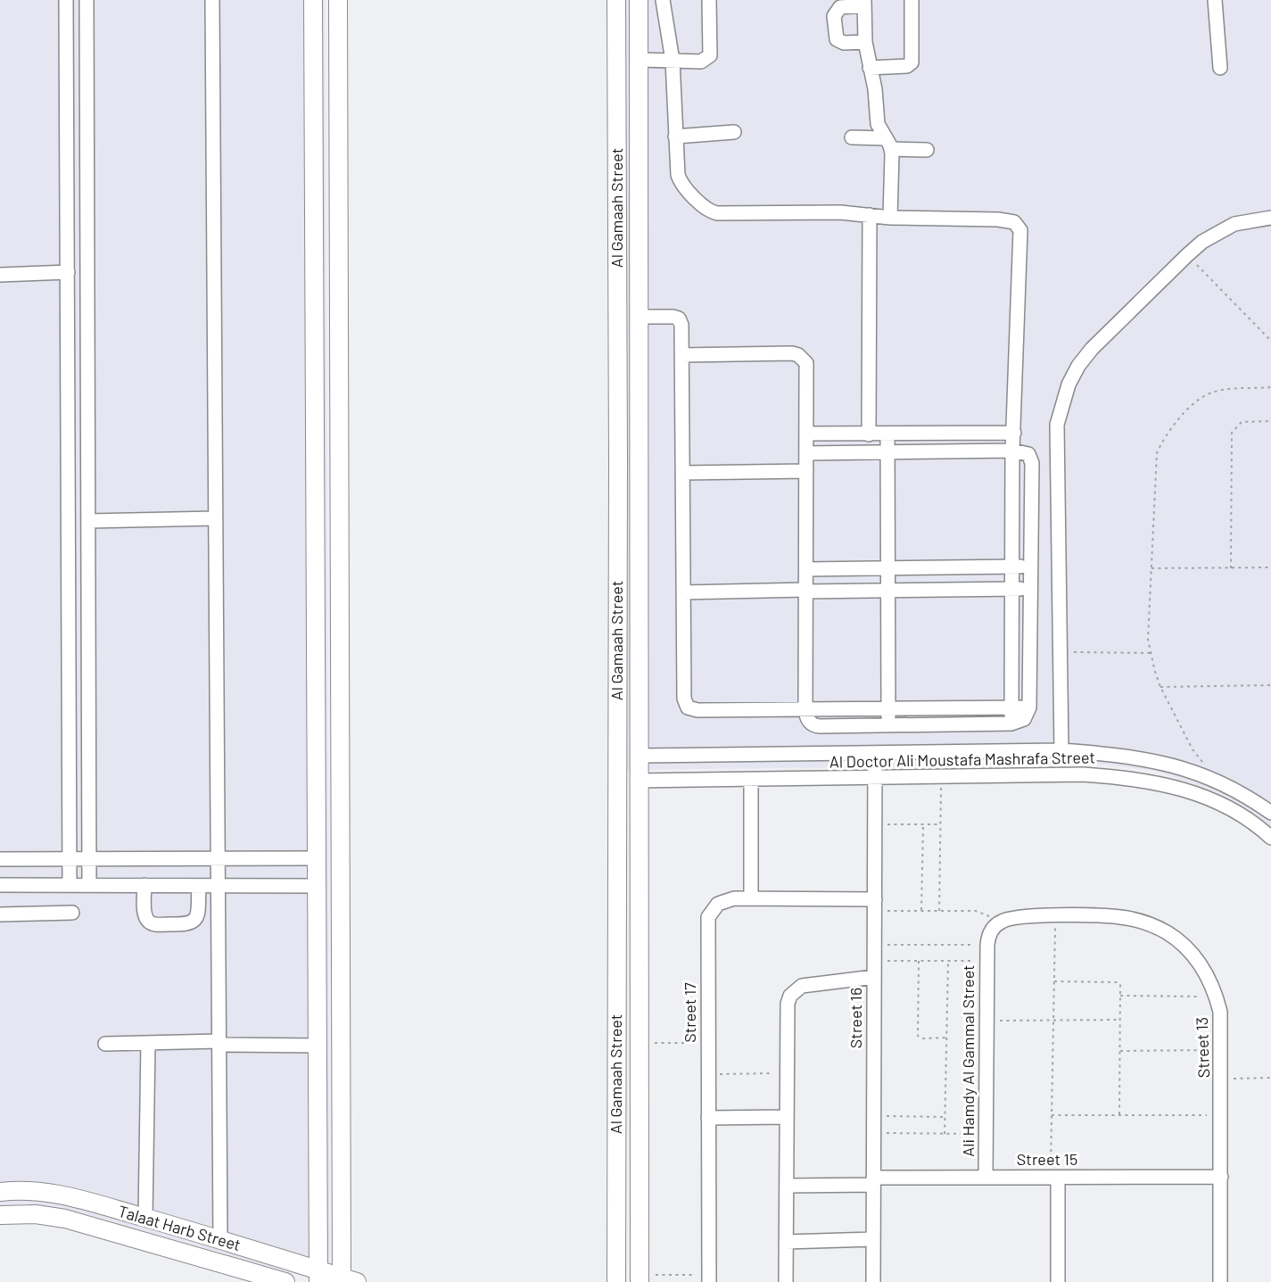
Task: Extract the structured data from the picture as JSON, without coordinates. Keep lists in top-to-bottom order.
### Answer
{
  "streets": {
    "main road": ["Al Gamaah Street", "Talaat Harb Street"],
    "street": [
      "Al Doctor Ali Moustafa Mashrafa Street",
      "Street 17",
      "Street 16",
      "Street 13",
      "Ali Hamdy Al Gammal Street",
      "Street 15"
    ]
  },
  "crossings": [
    ["Al Gamaah Street", "Al Doctor Ali Moustafa Mashrafa Street"],
    ["Al Doctor Ali Moustafa Mashrafa Street", "Street 16"],
    ["Street 17", "Street 16"],
    ["Street 16", "Street 15"],
    ["Street 13", "Street 15"],
    ["Ali Hamdy Al Gammal Street", "Street 15"]
  ]
}
